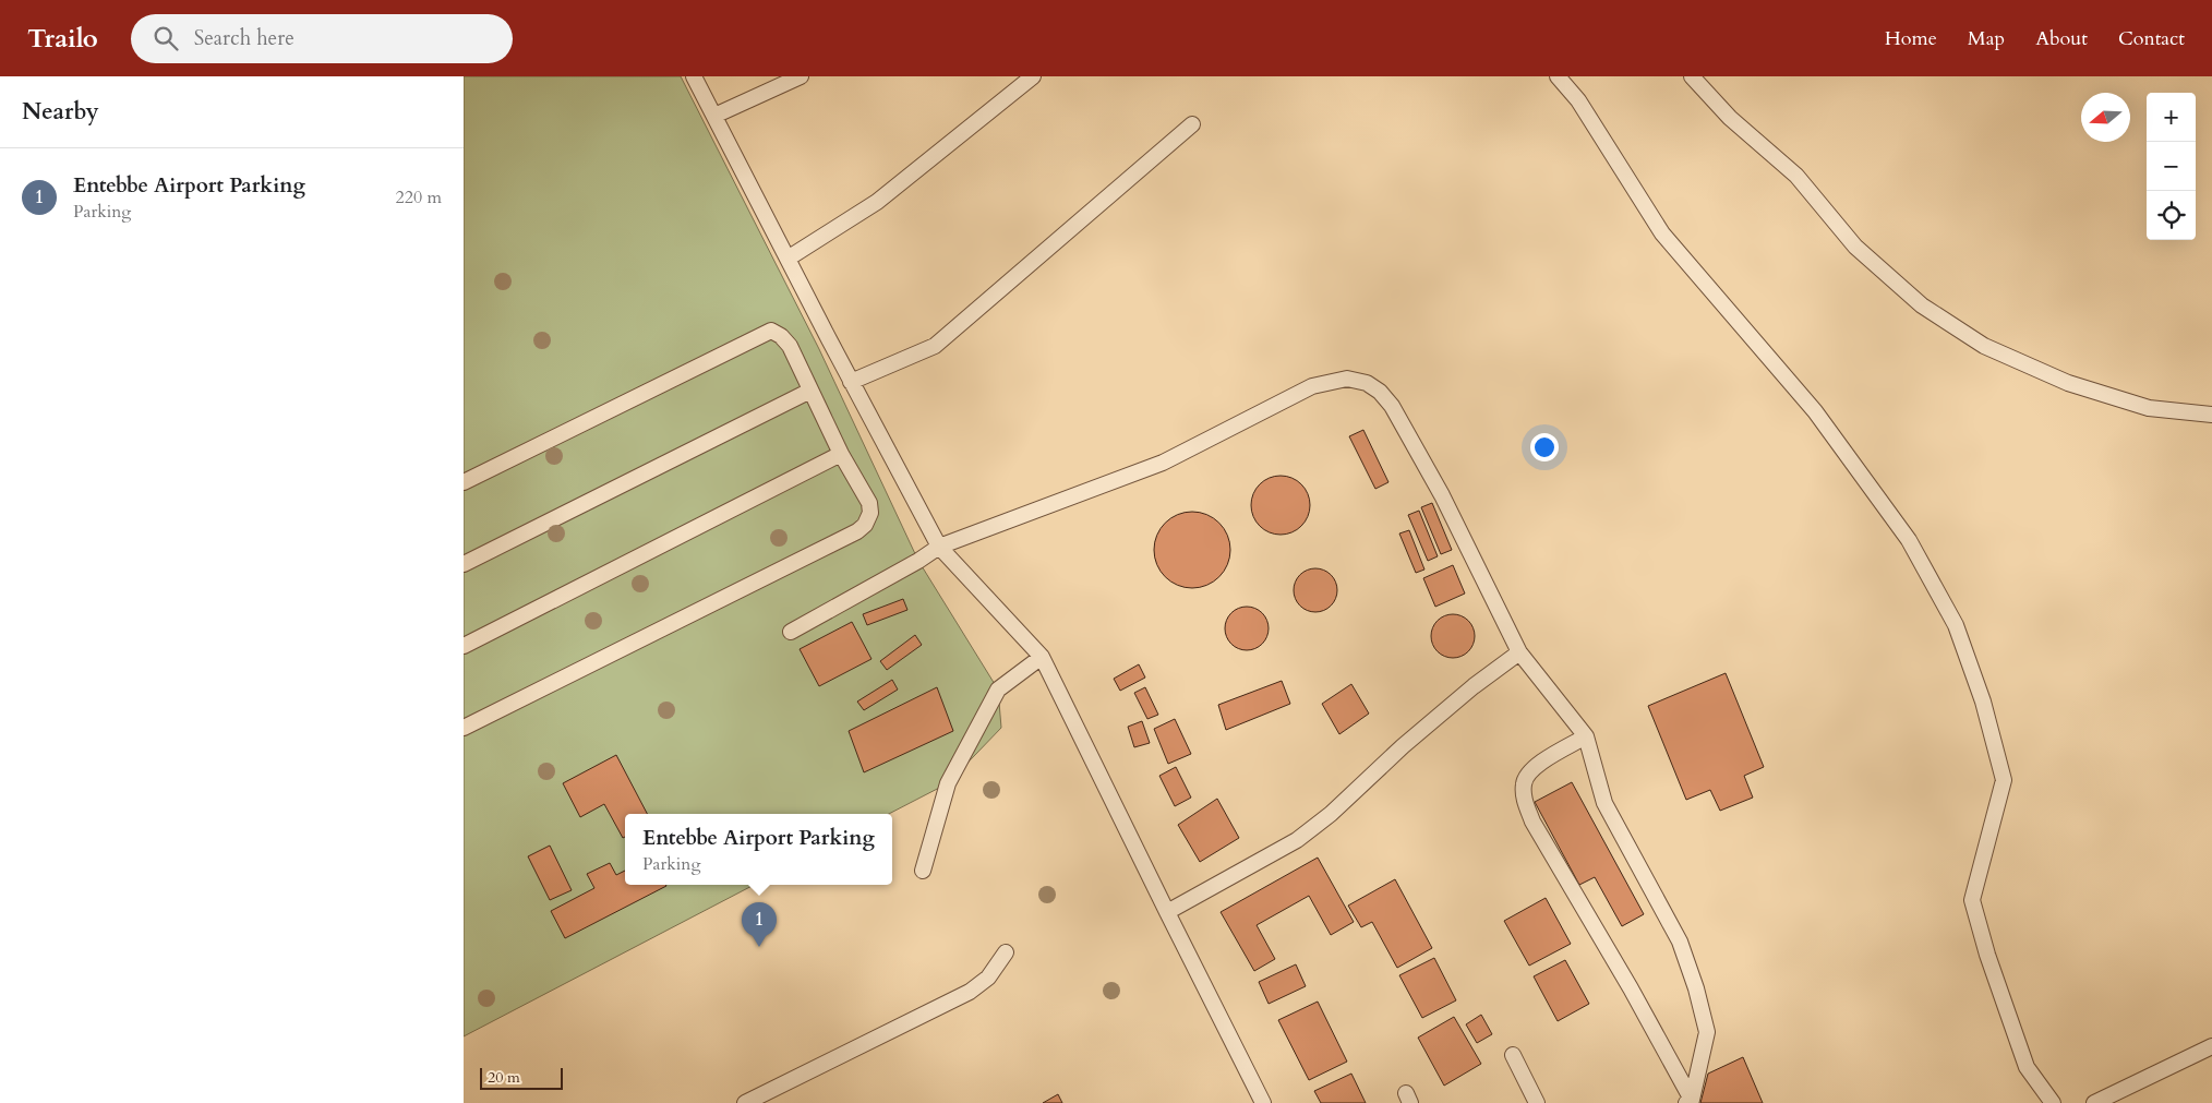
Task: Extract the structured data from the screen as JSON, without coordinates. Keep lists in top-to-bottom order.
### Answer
{
  "scale_bar": "20 m",
  "north": "left",
  "page": {
    "header": "Trailo",
    "search": "Search here",
    "nav": [
      "Home",
      "Map",
      "About",
      "Contact"
    ],
    "heading": "Nearby",
    "map_buttons": ["+", "−"],
    "list": [
      {
        "mark": "1",
        "name": "Entebbe Airport Parking",
        "note": "Parking",
        "value": "220 m"
      }
    ],
    "popup": ["Entebbe Airport Parking", "Parking"],
    "pins": "1",
    "scale": "20 m"
  }
}
